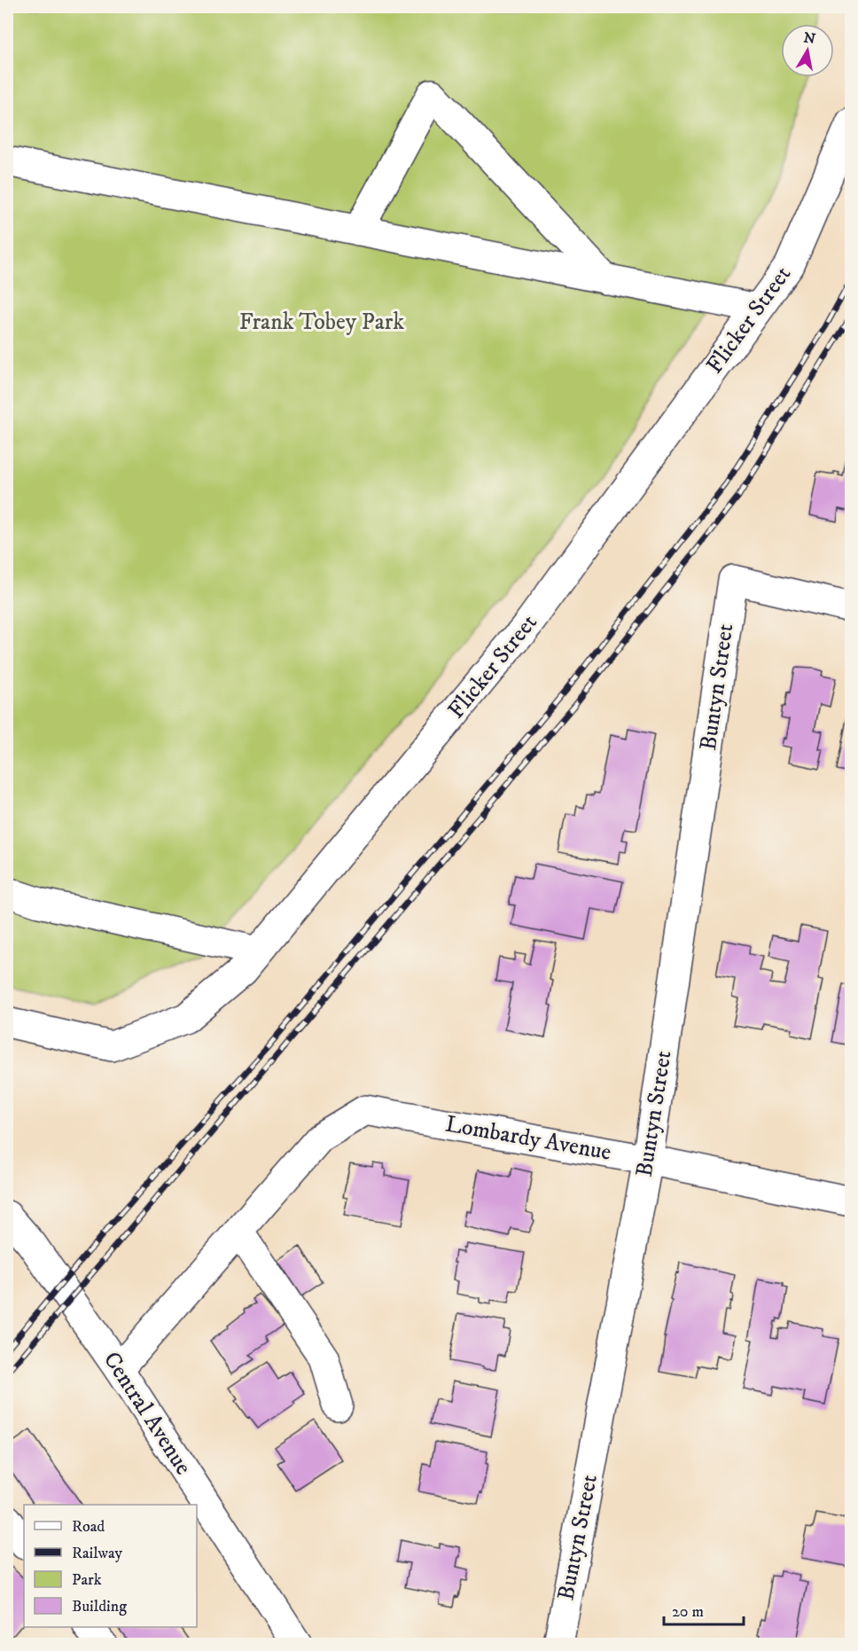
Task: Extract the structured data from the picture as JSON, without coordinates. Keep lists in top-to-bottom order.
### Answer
{
  "streets": {
    "street": [
      "Flicker Street",
      "Buntyn Street",
      "Lombardy Avenue",
      "Central Avenue"
    ]
  },
  "crossings": [
    ["Buntyn Street", "Lombardy Avenue"]
  ],
  "parks": ["Frank Tobey Park"],
  "legend": [
    "Road",
    "Railway",
    "Park",
    "Building"
  ],
  "scale_bar": "20 m",
  "north": "top"
}
